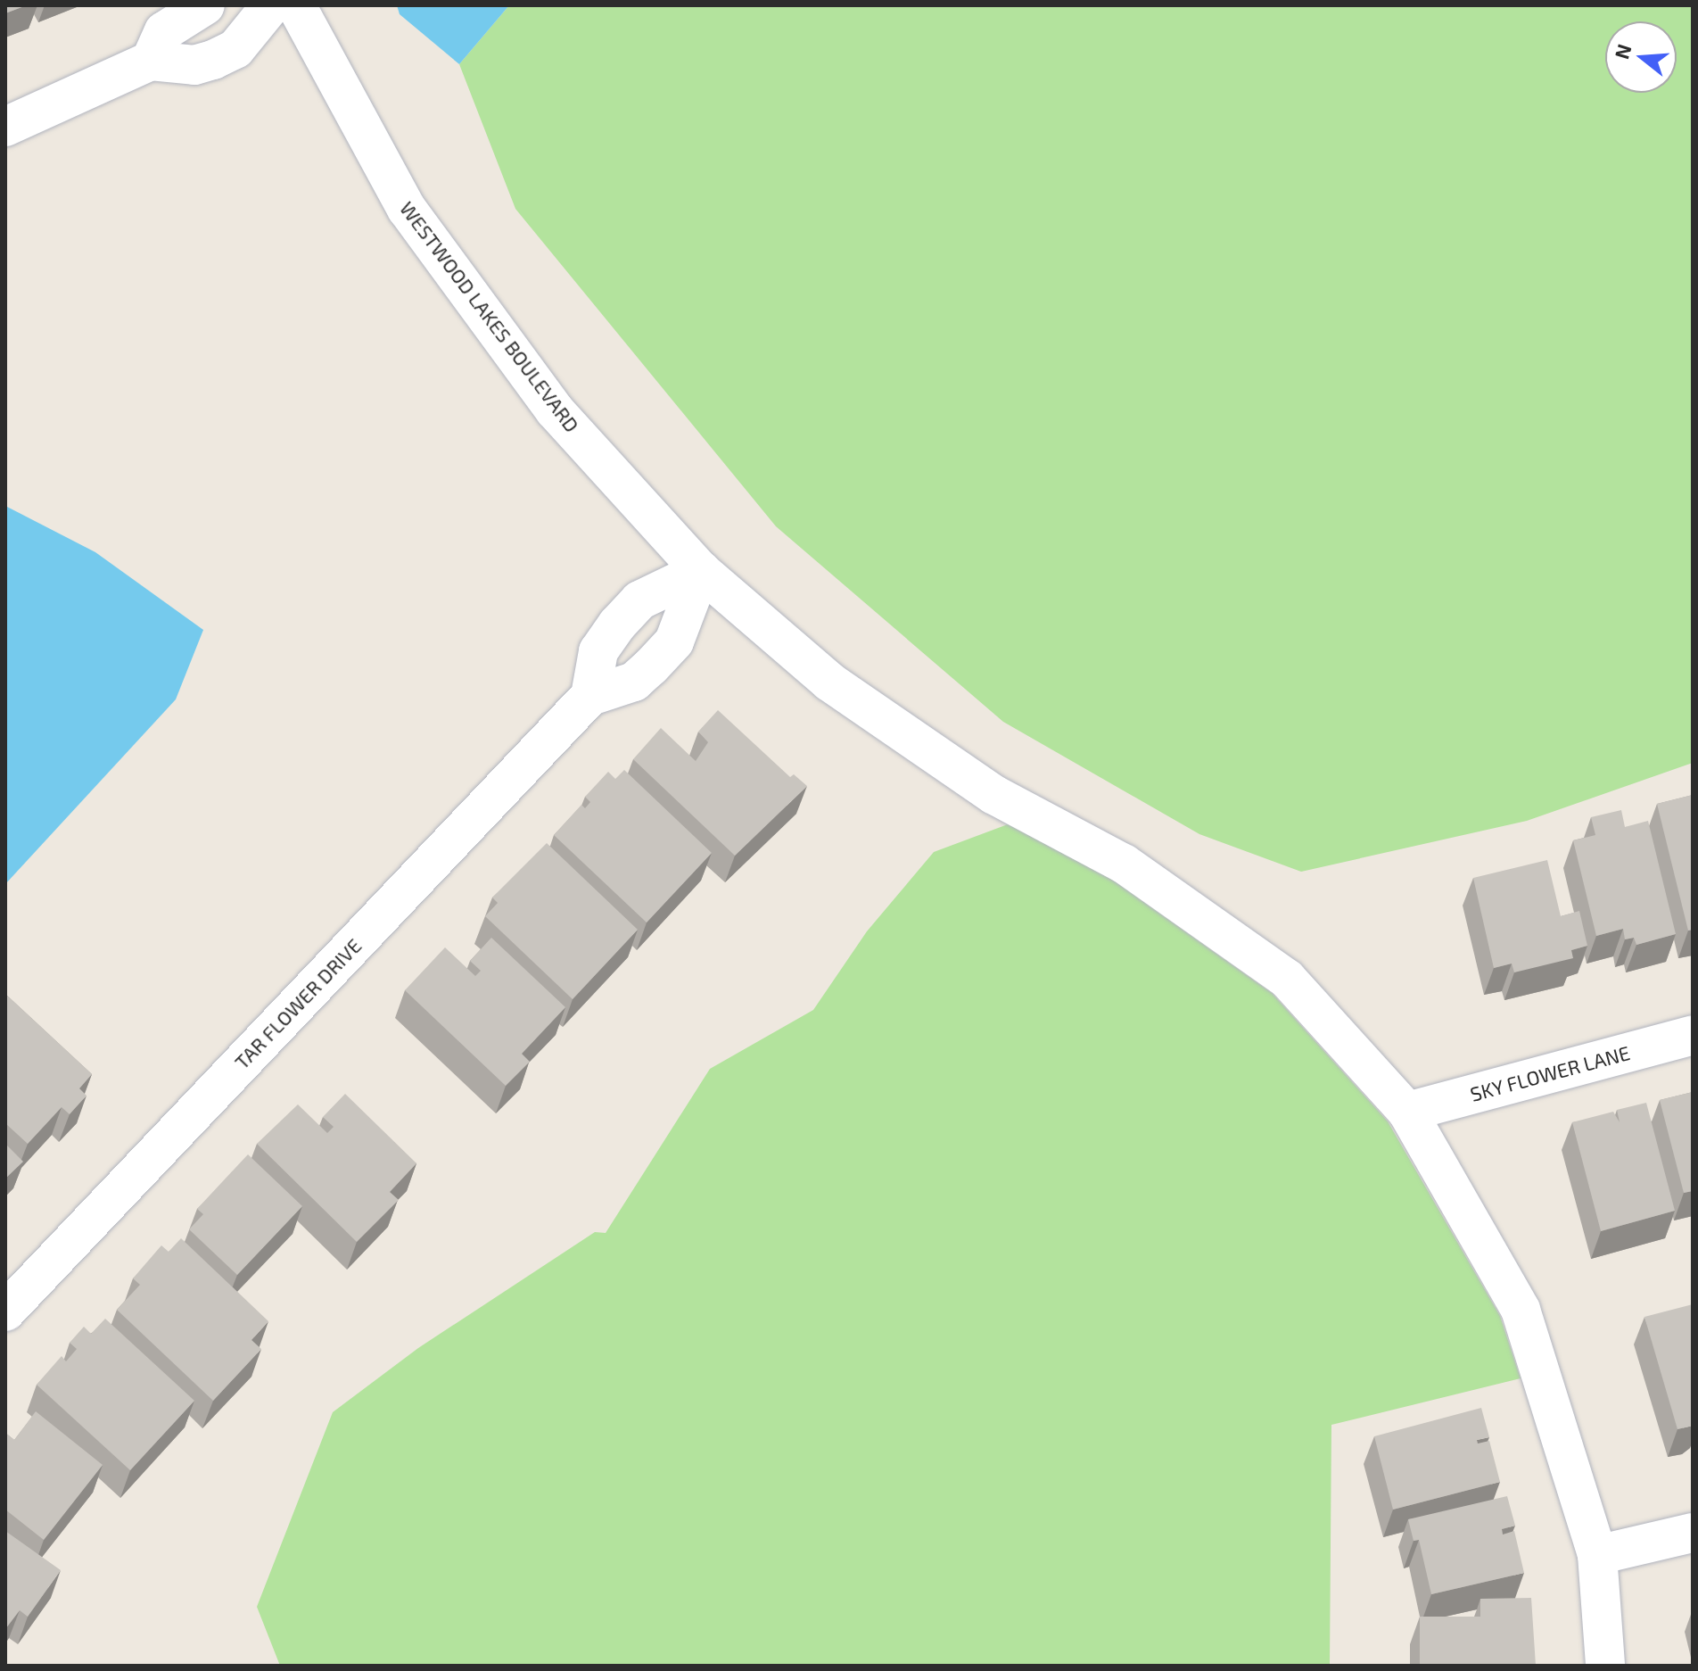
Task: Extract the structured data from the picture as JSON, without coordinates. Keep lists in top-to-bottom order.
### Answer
{
  "streets": {
    "street": ["WESTWOOD LAKES BOULEVARD", "TAR FLOWER DRIVE", "SKY FLOWER LANE"]
  },
  "crossings": [
    ["WESTWOOD LAKES BOULEVARD", "TAR FLOWER DRIVE"],
    ["WESTWOOD LAKES BOULEVARD", "SKY FLOWER LANE"]
  ],
  "north": "left"
}
